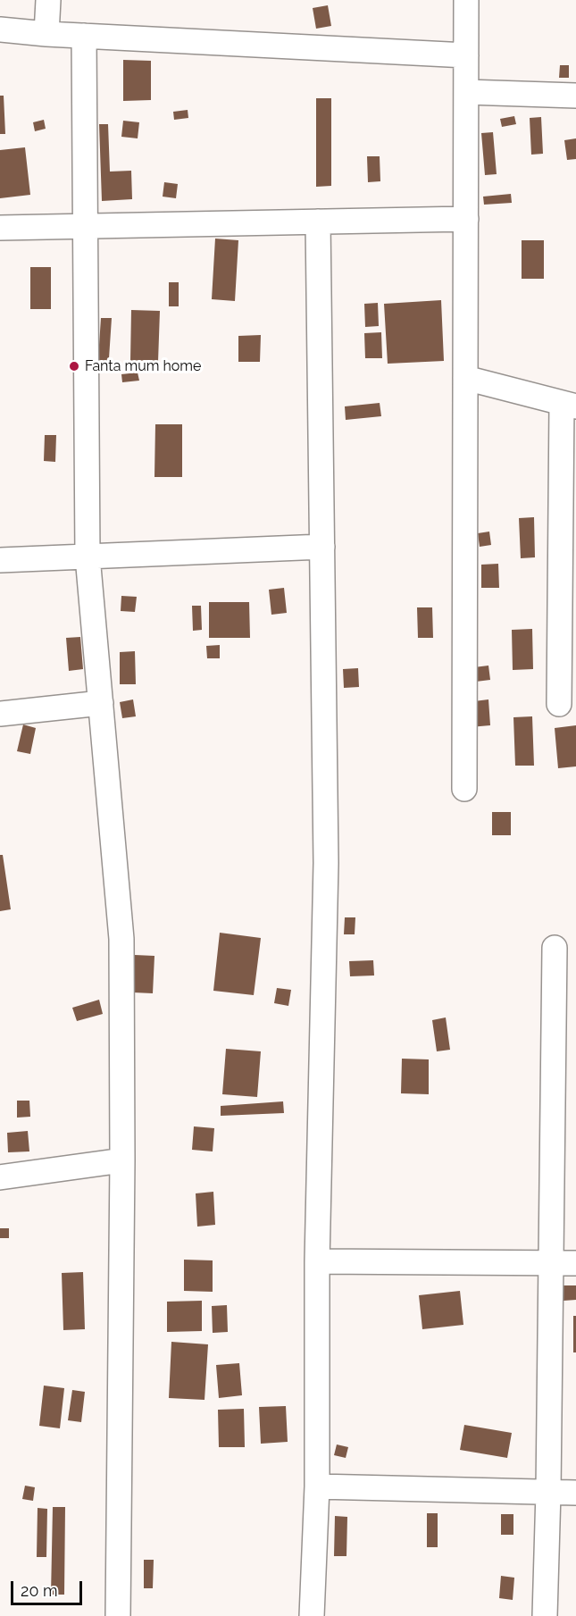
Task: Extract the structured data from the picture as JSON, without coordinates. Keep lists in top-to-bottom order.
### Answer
{
  "places": ["Fanta mum home"],
  "scale_bar": "20 m"
}
